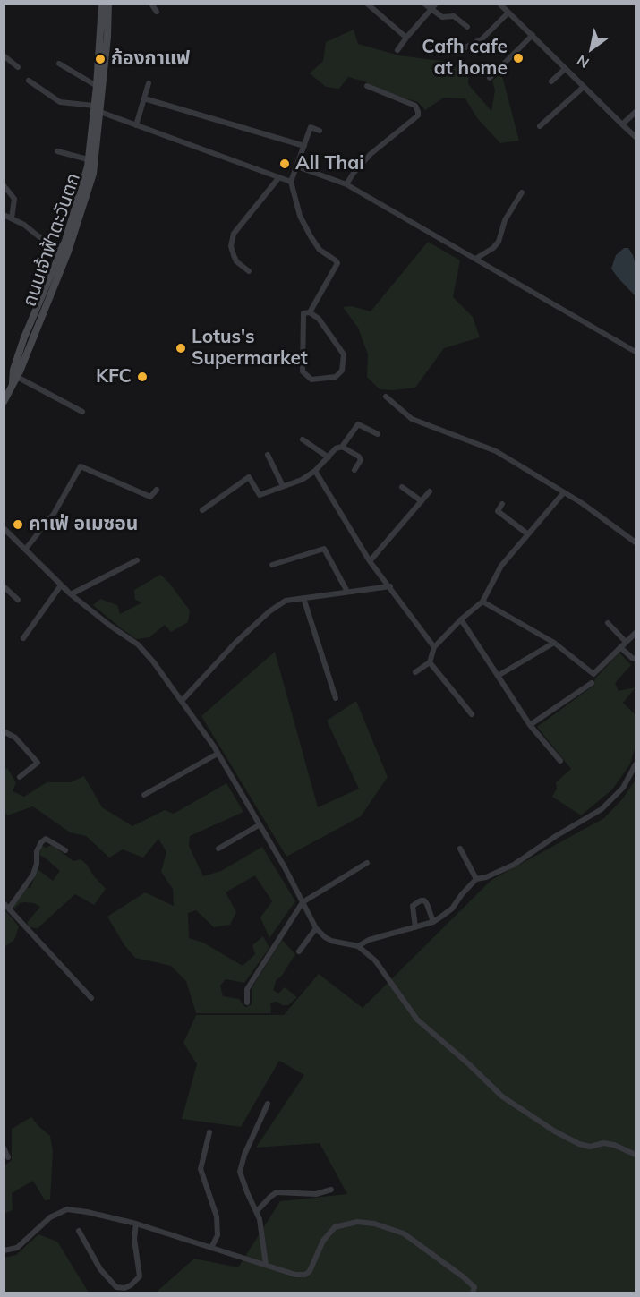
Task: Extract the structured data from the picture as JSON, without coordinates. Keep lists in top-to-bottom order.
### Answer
{
  "streets": {
    "main road": ["ถนนเจ้าฟ้าตะวันตก"]
  },
  "places": [
    "Cafh cafe at home",
    "ก้องกาแฟ",
    "All Thai",
    "Lotus's Supermarket",
    "KFC",
    "คาเฟ่ อเมซอน"
  ],
  "north": "bottom left"
}
